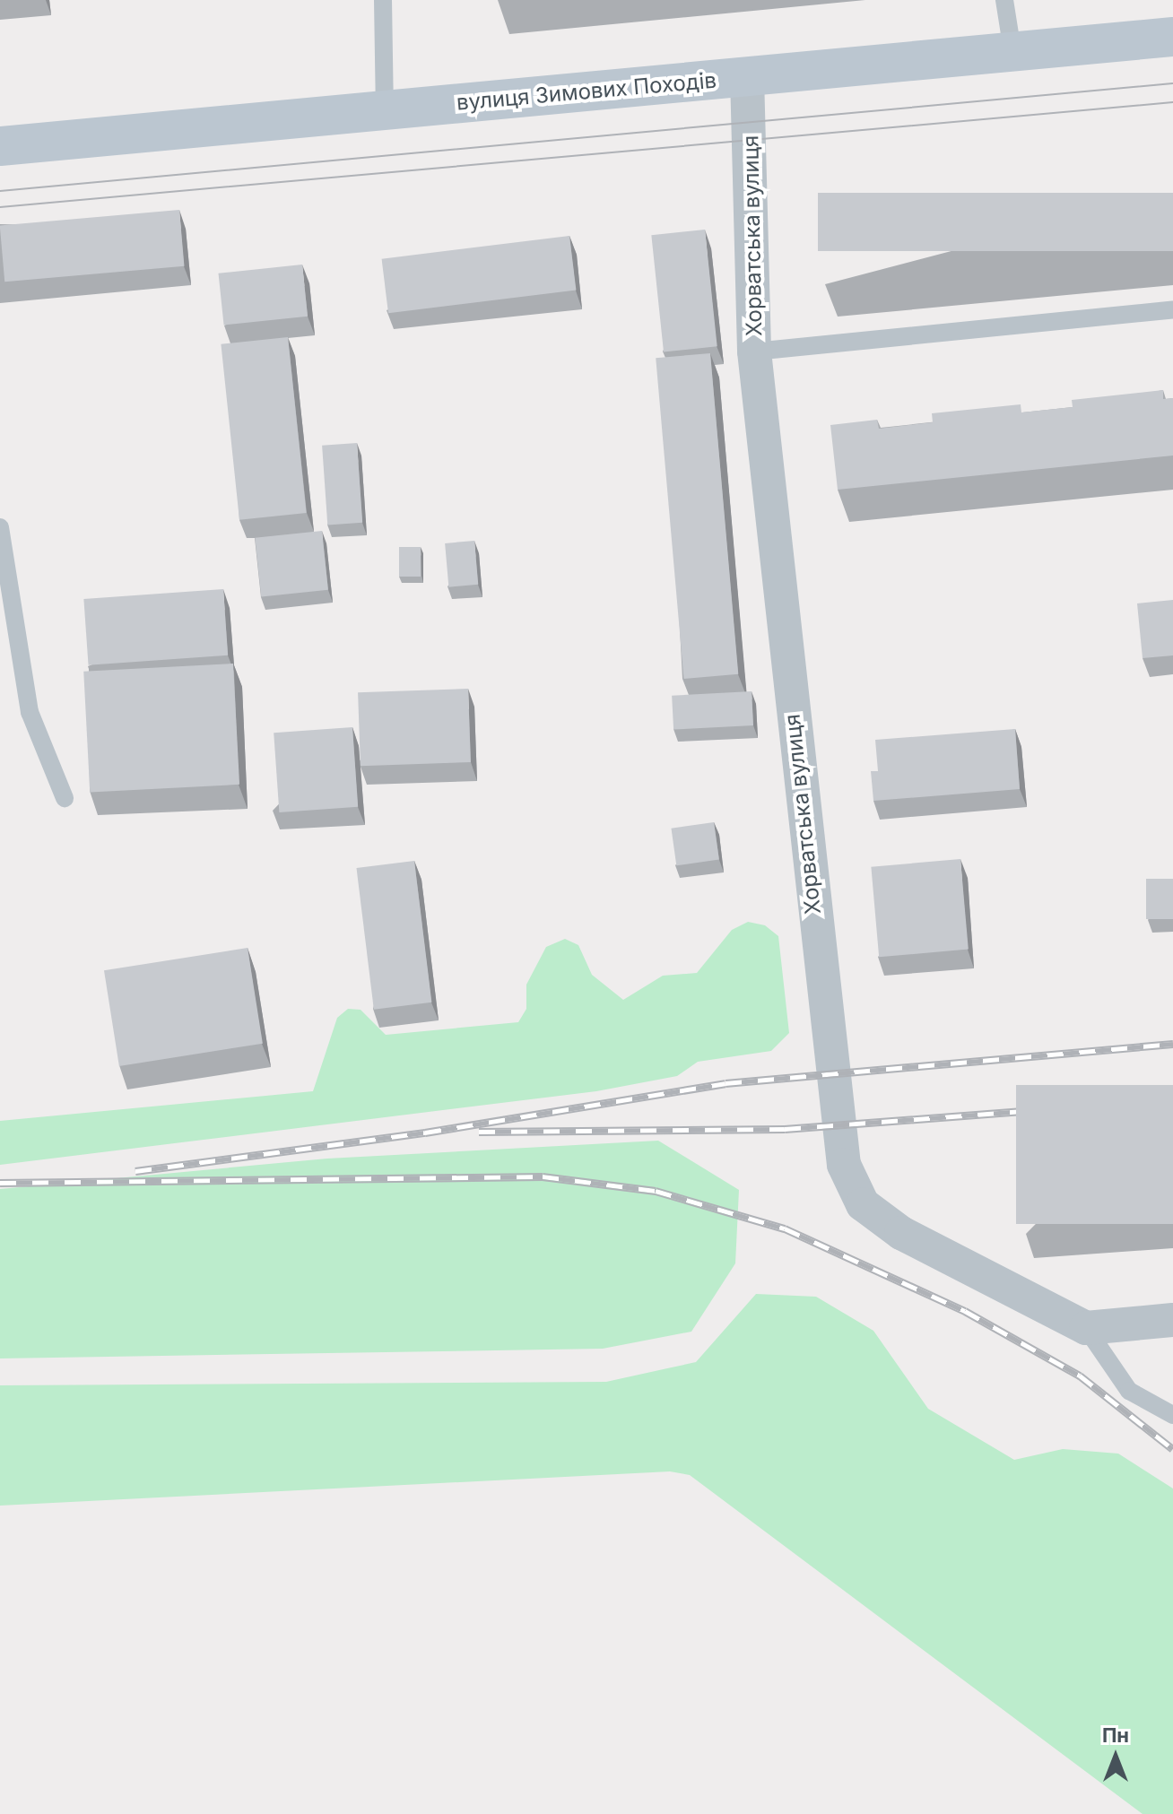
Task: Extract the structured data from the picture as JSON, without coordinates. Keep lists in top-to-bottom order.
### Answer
{
  "streets": {
    "main road": ["вулиця Зимових Походів"],
    "street": ["Хорватська вулиця"]
  },
  "crossings": [
    ["вулиця Зимових Походів", "Хорватська вулиця"]
  ],
  "north": "top"
}
